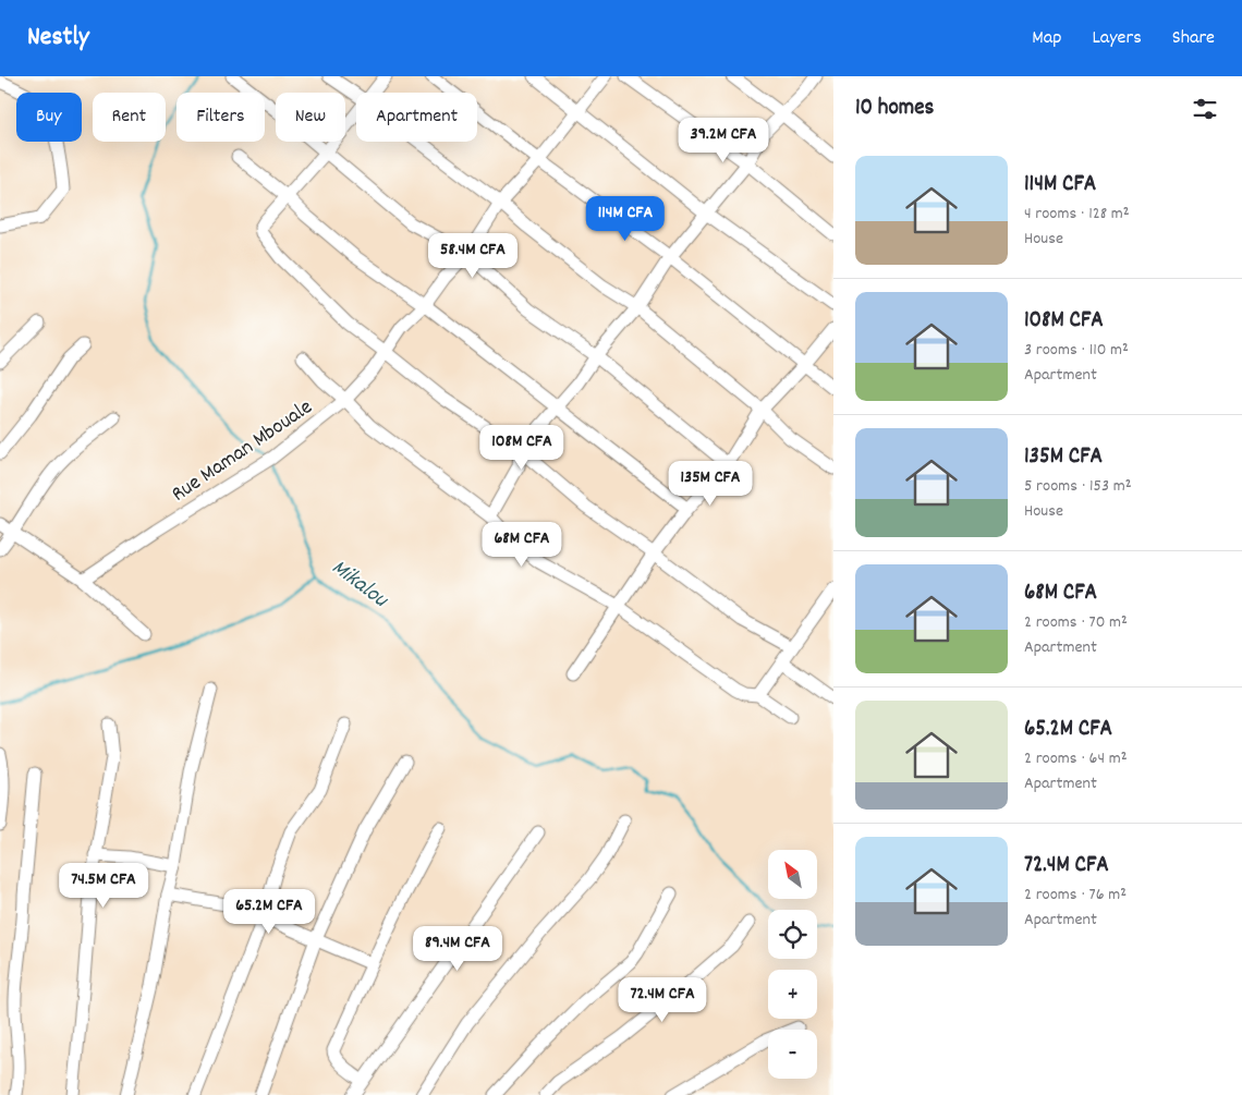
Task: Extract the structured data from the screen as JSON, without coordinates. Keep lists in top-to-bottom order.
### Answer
{
  "streets": {
    "street": ["Rue Maman Mbouale"]
  },
  "water": ["Mikalou"],
  "north": "top left",
  "page": {
    "header": "Nestly",
    "nav": ["Map", "Layers", "Share"],
    "heading": "10 homes",
    "chip": [
      "Buy",
      "Rent",
      "Filters",
      "New",
      "Apartment"
    ],
    "price": [
      "39.2M CFA",
      "114M CFA",
      "58.4M CFA",
      "108M CFA",
      "135M CFA",
      "68M CFA",
      "74.5M CFA",
      "65.2M CFA",
      "89.4M CFA",
      "72.4M CFA"
    ],
    "list": [
      {
        "name": "114M CFA",
        "note": "4 rooms · 128 m² · House"
      },
      {
        "name": "108M CFA",
        "note": "3 rooms · 110 m² · Apartment"
      },
      {
        "name": "135M CFA",
        "note": "5 rooms · 153 m² · House"
      },
      {
        "name": "68M CFA",
        "note": "2 rooms · 70 m² · Apartment"
      },
      {
        "name": "65.2M CFA",
        "note": "2 rooms · 64 m² · Apartment"
      },
      {
        "name": "72.4M CFA",
        "note": "2 rooms · 76 m² · Apartment"
      }
    ],
    "map_buttons": ["+", "−"]
  }
}
